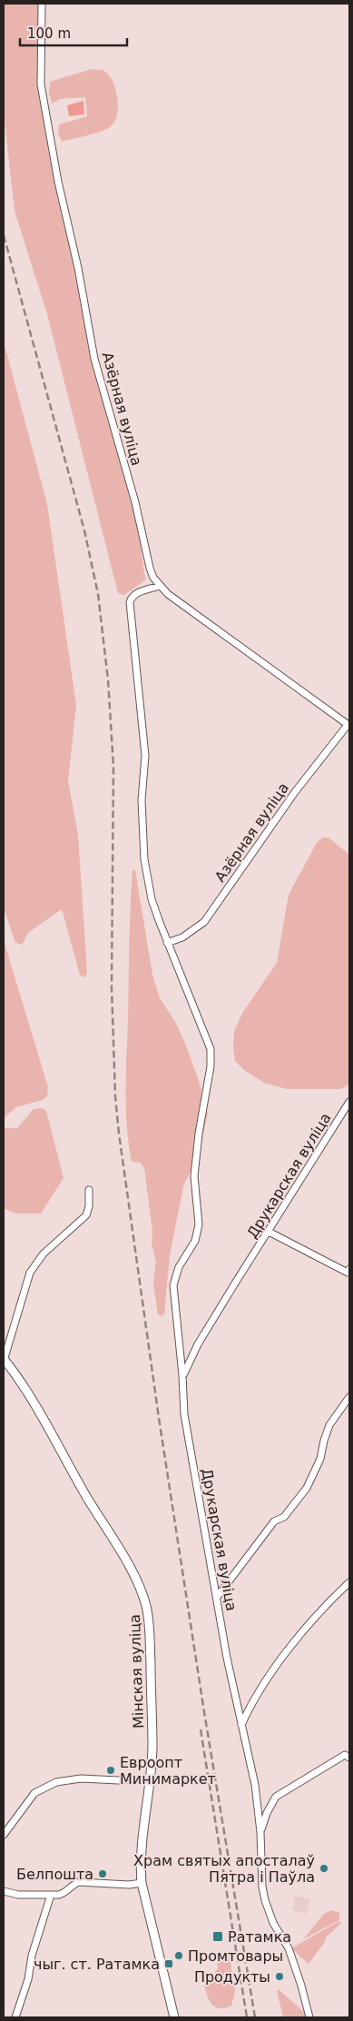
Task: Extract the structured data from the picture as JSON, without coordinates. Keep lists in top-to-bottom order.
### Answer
{
  "streets": {
    "street": ["Азёрная вуліца", "Друкарская вуліца", "Мінская вуліца"]
  },
  "places": {
    "other": [
      "Евроопт Минимаркет",
      "Храм святых апосталаў Пятра і Паўла",
      "Белпошта",
      "Промтовары",
      "Продукты"
    ],
    "transit": ["Ратамка", "чыг. ст. Ратамка"]
  },
  "scale_bar": "100 m"
}
